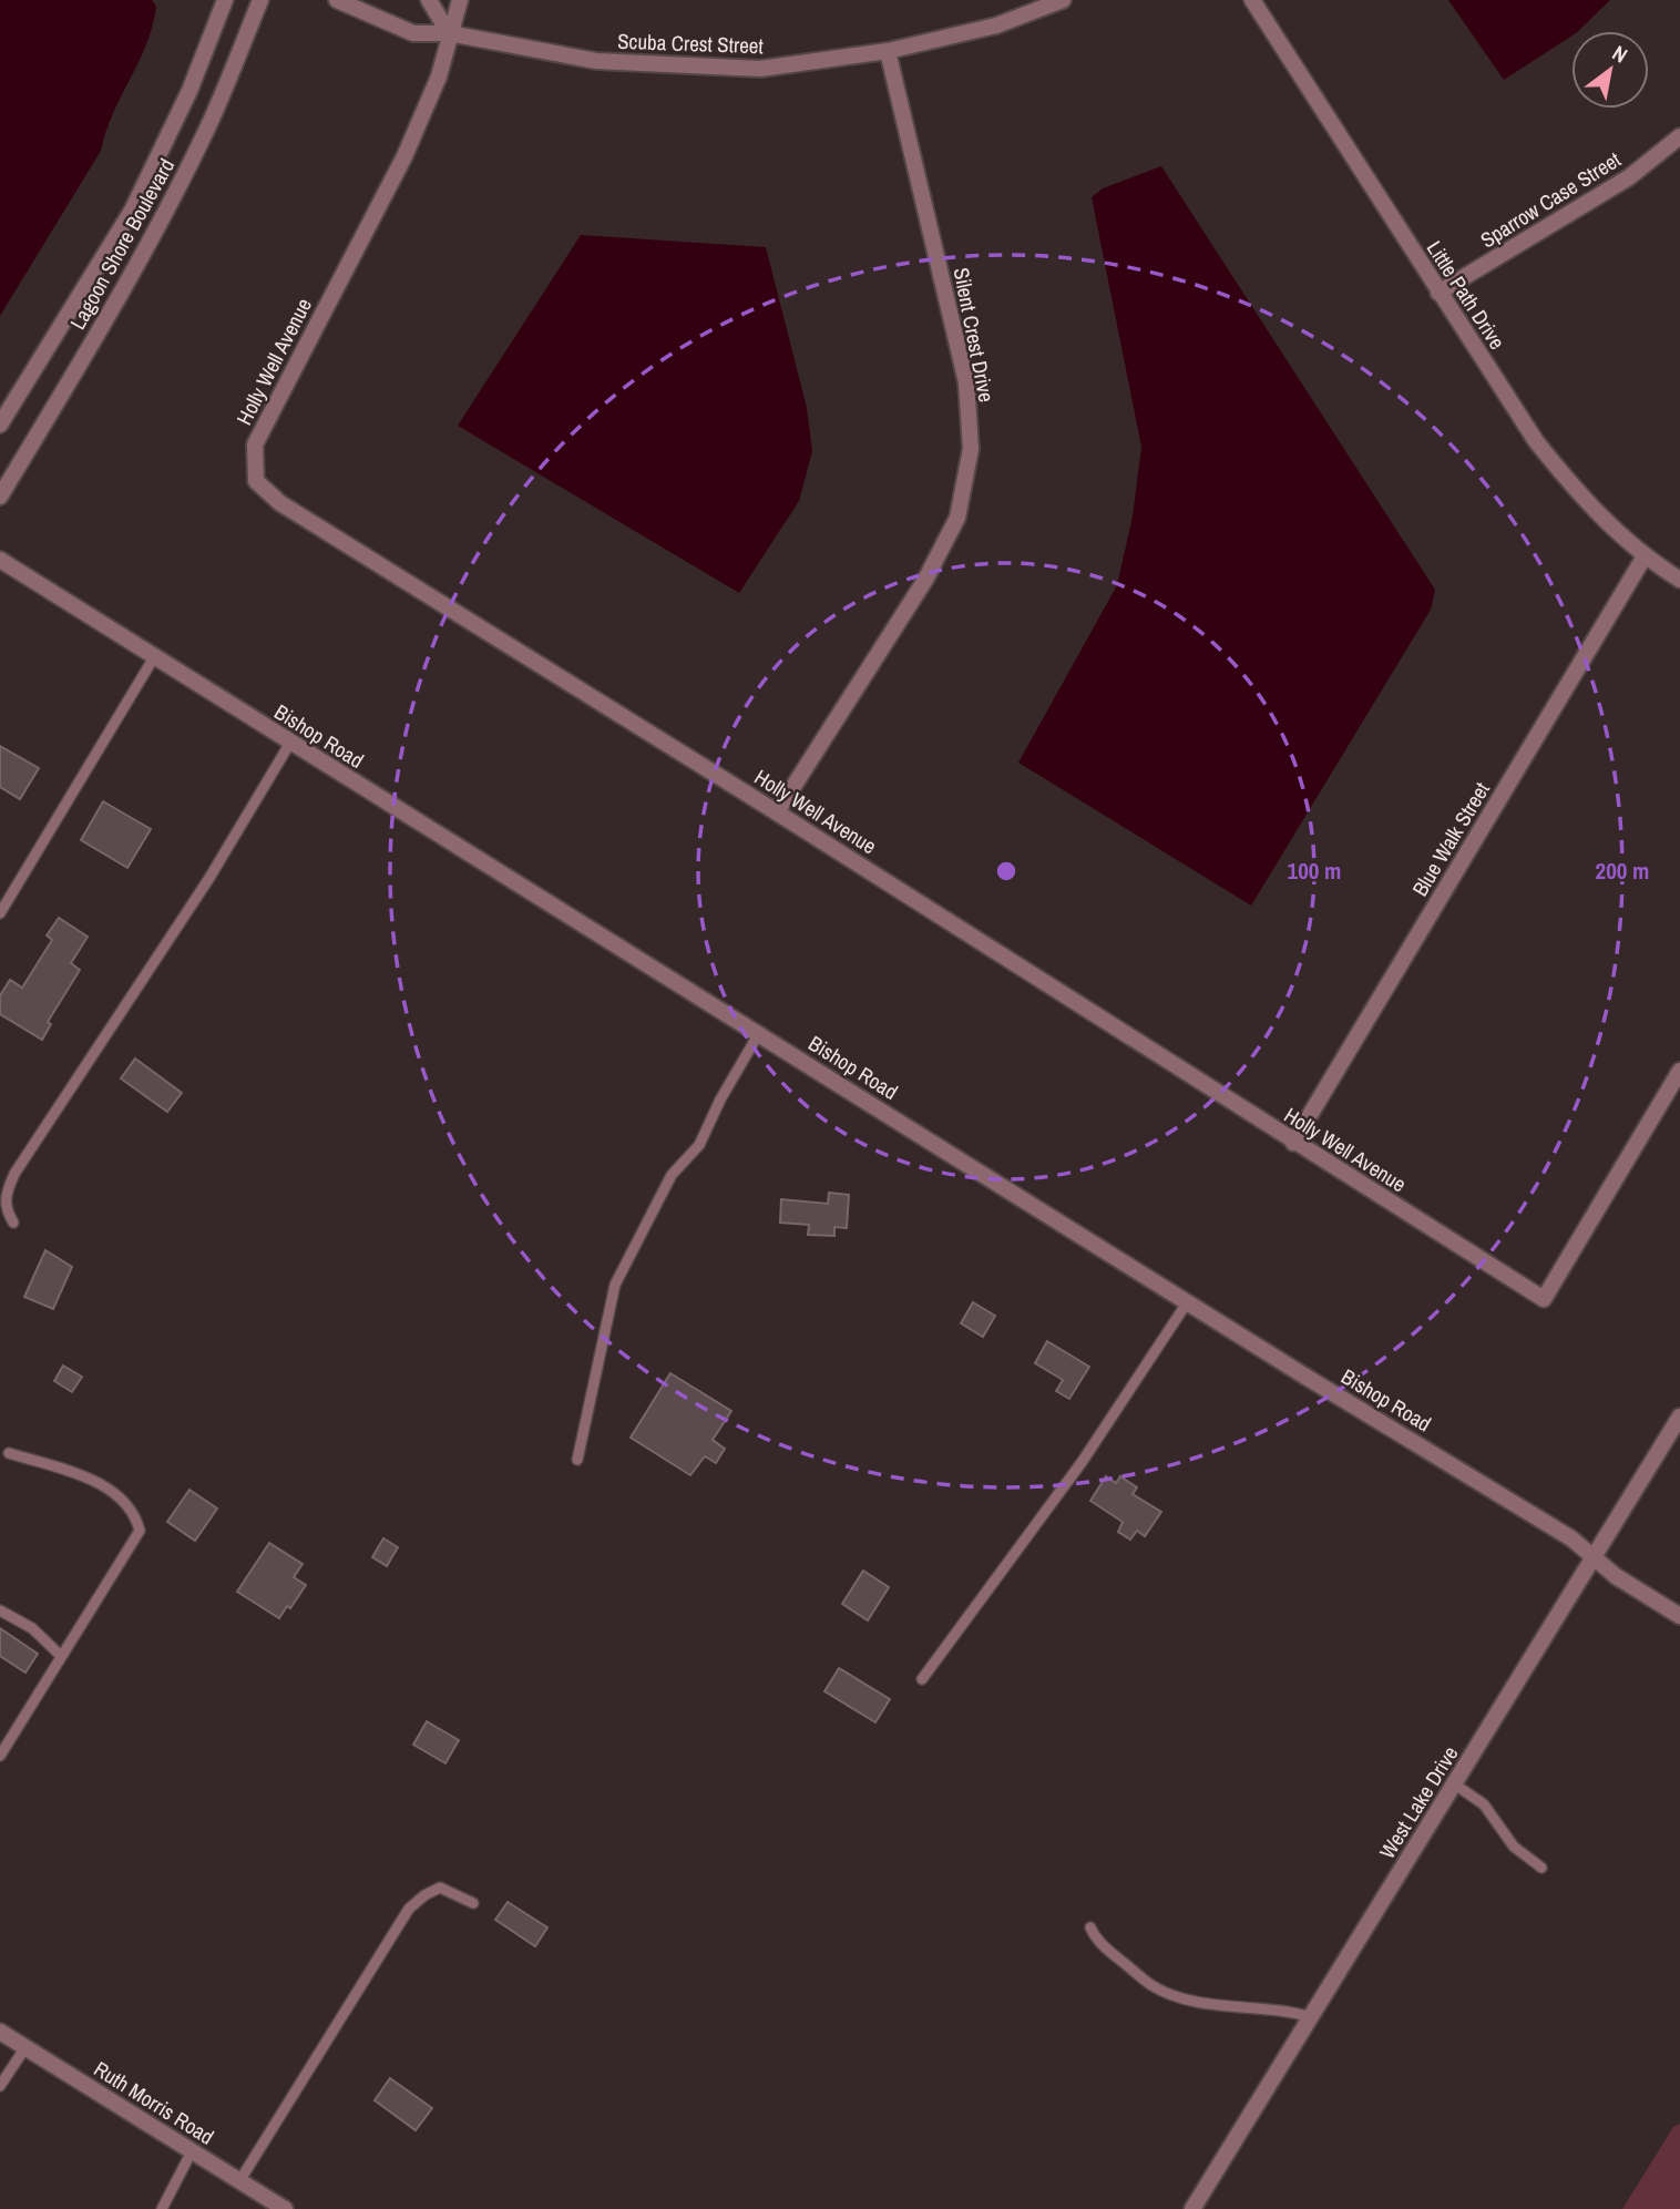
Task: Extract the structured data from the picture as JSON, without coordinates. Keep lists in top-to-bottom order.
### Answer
{
  "streets": {
    "street": [
      "Scuba Crest Street",
      "Sparrow Case Street",
      "Lagoon Shore Boulevard",
      "Little Path Drive",
      "Silent Crest Drive",
      "Holly Well Avenue",
      "Bishop Road",
      "Blue Walk Street",
      "West Lake Drive",
      "Ruth Morris Road"
    ]
  },
  "crossings": [
    ["Scuba Crest Street", "Silent Crest Drive"],
    ["Scuba Crest Street", "Holly Well Avenue"],
    ["Sparrow Case Street", "Little Path Drive"],
    ["Little Path Drive", "Blue Walk Street"],
    ["Silent Crest Drive", "Holly Well Avenue"],
    ["Holly Well Avenue", "Blue Walk Street"],
    ["Bishop Road", "West Lake Drive"]
  ],
  "north": "top right",
  "rings": ["100 m", "200 m"]
}
